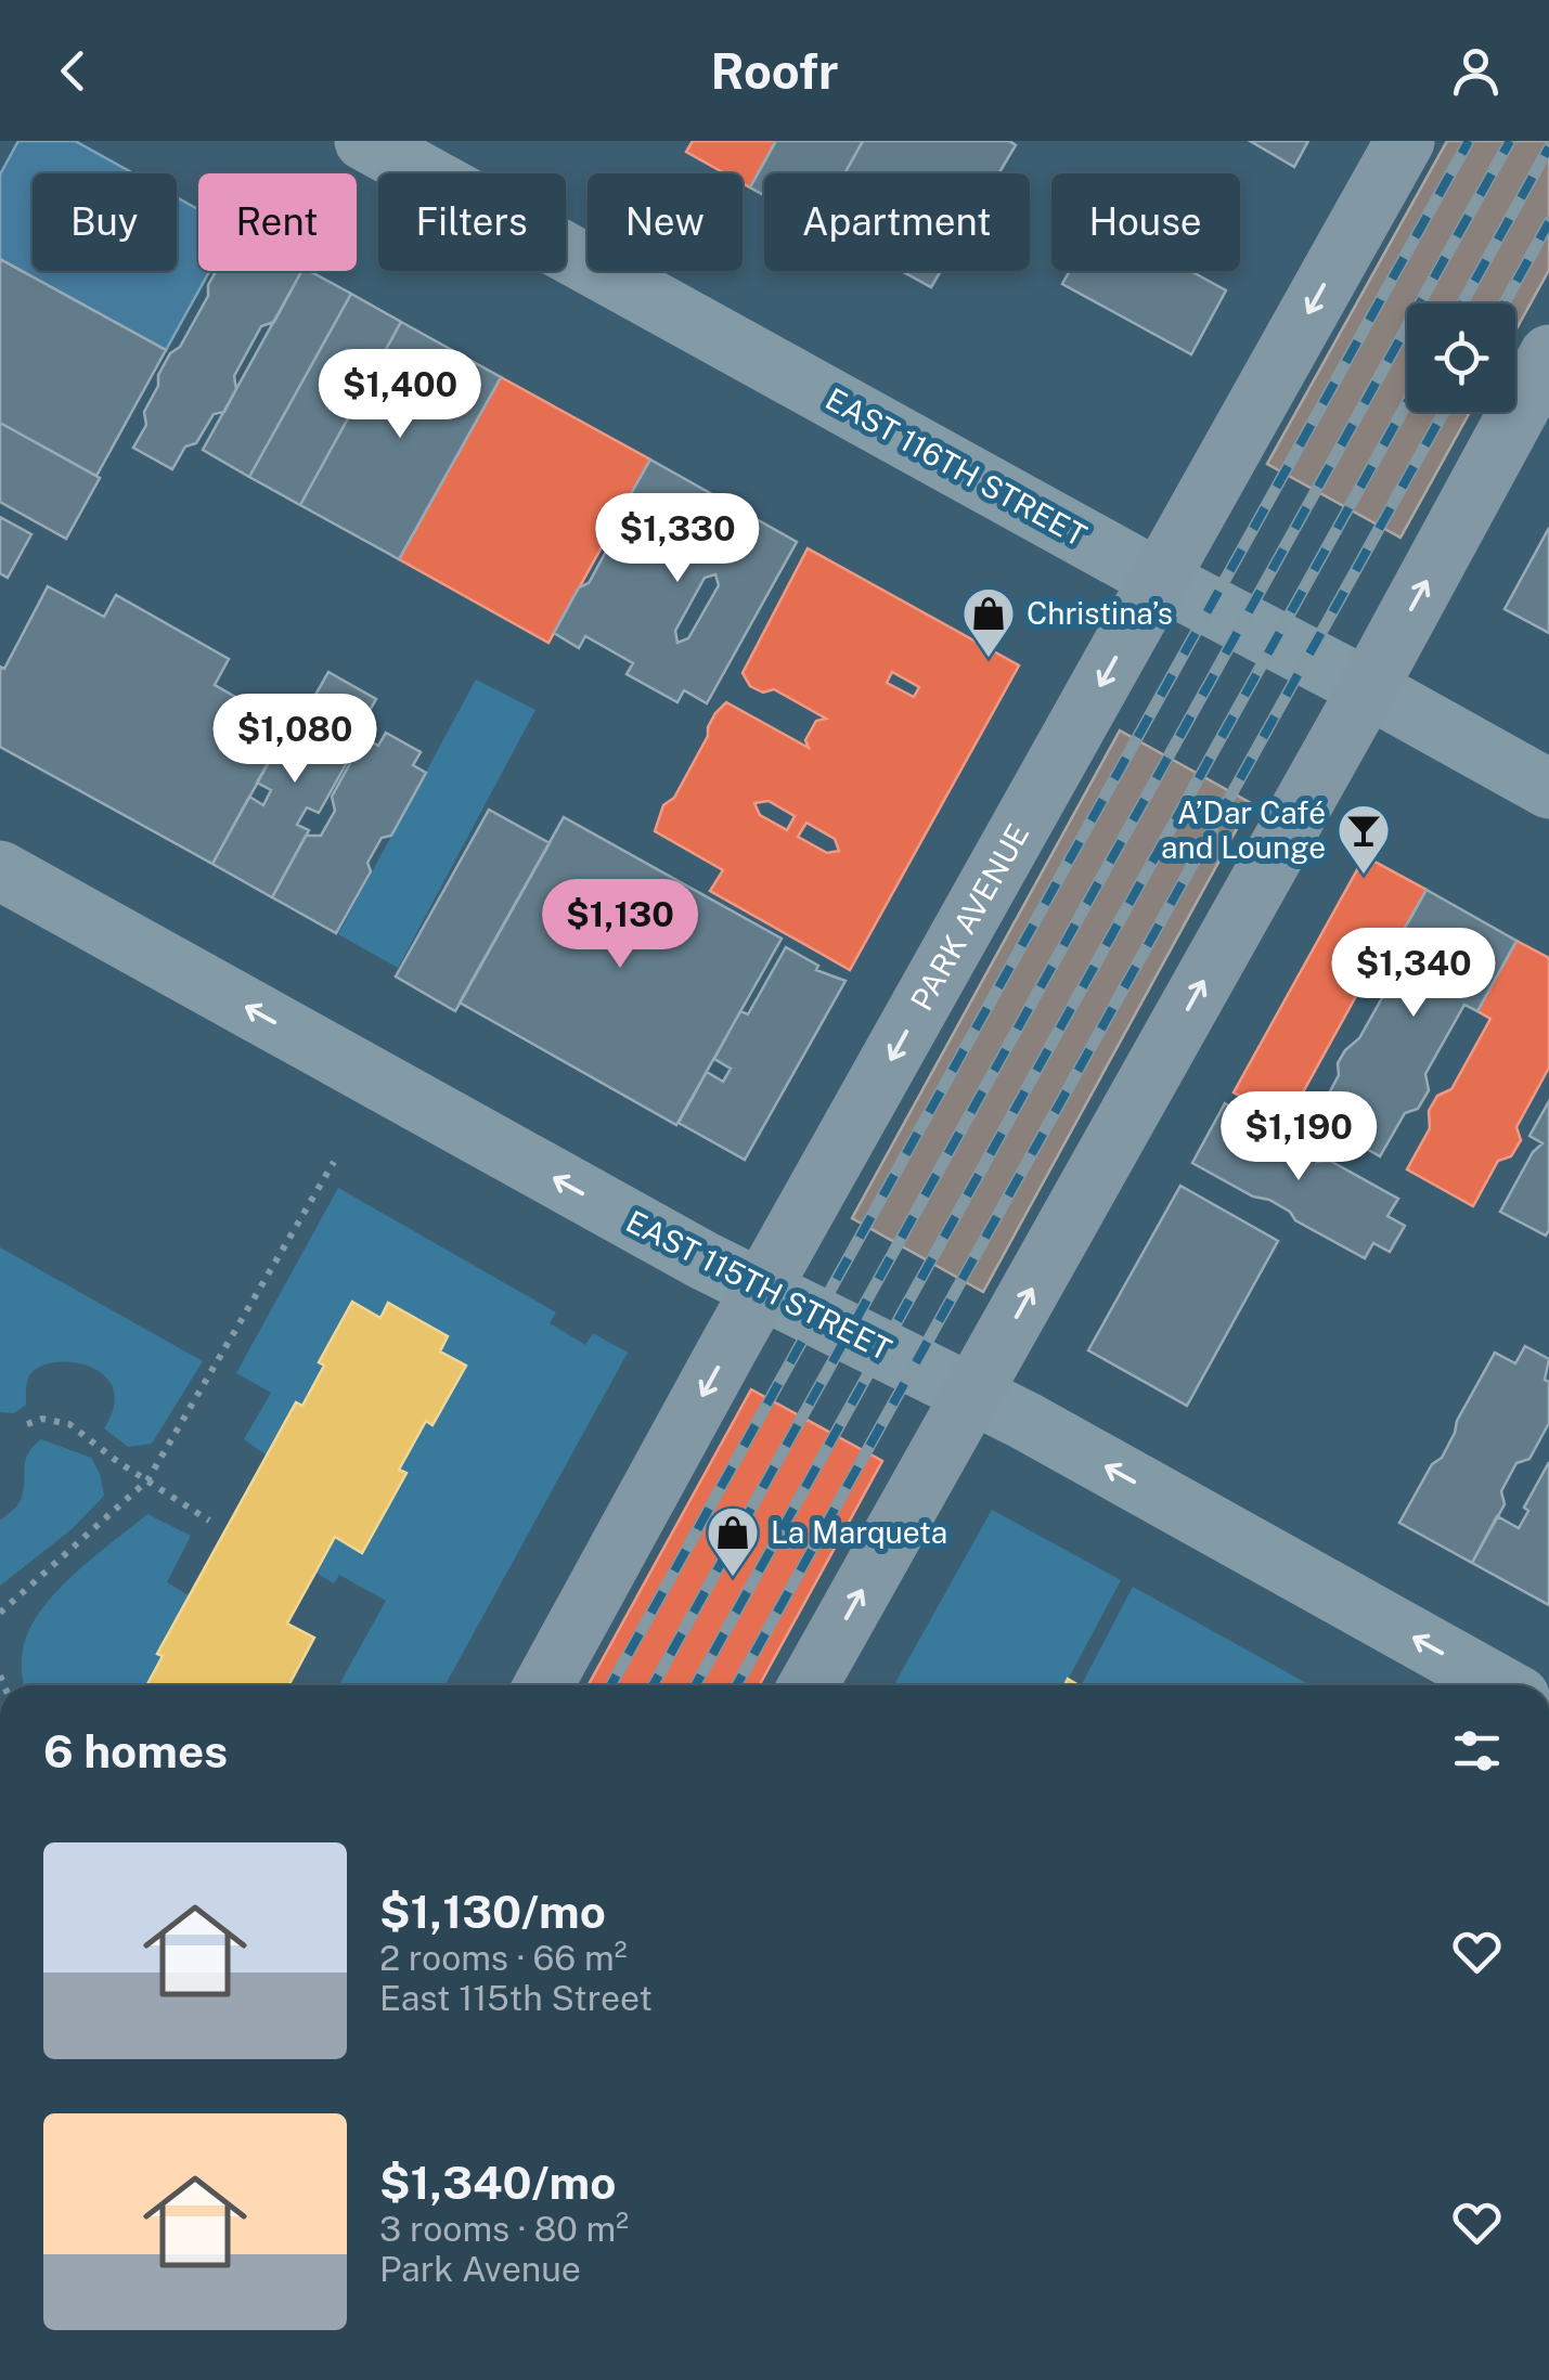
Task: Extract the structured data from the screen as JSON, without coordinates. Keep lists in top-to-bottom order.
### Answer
{
  "streets": {
    "main road": ["PARK AVENUE"],
    "street": ["EAST 116TH STREET", "EAST 115TH STREET"]
  },
  "crossings": [
    ["EAST 116TH STREET", "PARK AVENUE"],
    ["PARK AVENUE", "EAST 115TH STREET"]
  ],
  "one_way": ["EAST 115TH STREET"],
  "places": {
    "shop": ["Christina’s", "La Marqueta"],
    "bar": ["A’Dar Café and Lounge"]
  },
  "page": {
    "header": "Roofr",
    "chip": [
      "Buy",
      "Rent",
      "Filters",
      "New",
      "Apartment",
      "House"
    ],
    "price": [
      "$1,400",
      "$1,330",
      "$1,080",
      "$1,130",
      "$1,340",
      "$1,190"
    ],
    "heading": "6 homes",
    "list": [
      {
        "name": "$1,130/mo",
        "note": "2 rooms · 66 m² · East 115th Street"
      },
      {
        "name": "$1,340/mo",
        "note": "3 rooms · 80 m² · Park Avenue"
      }
    ]
  }
}
